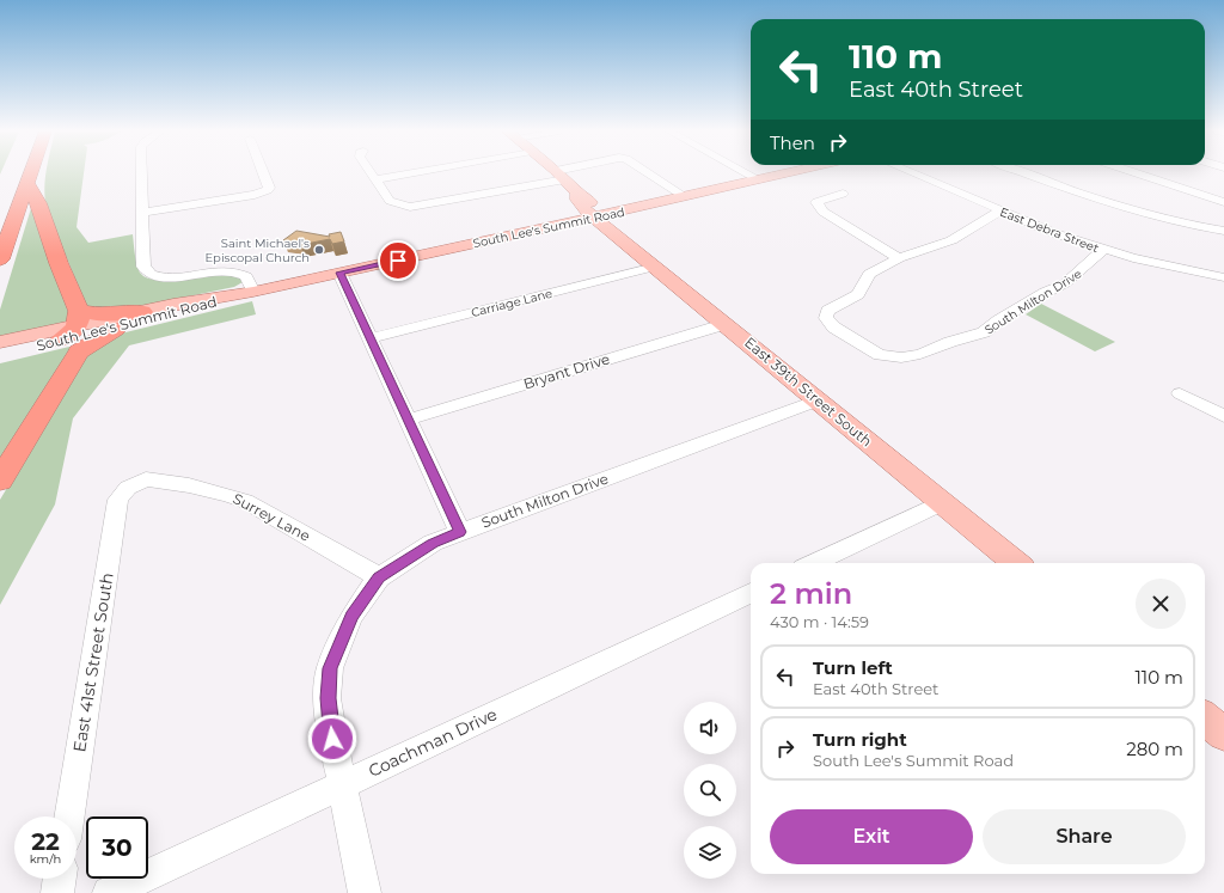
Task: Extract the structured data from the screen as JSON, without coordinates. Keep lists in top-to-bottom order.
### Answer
{
  "streets": {
    "main road": ["South Lee's Summit Road", "East 39th Street South"],
    "street": [
      "East Debra Street",
      "South Milton Drive",
      "Carriage Lane",
      "Bryant Drive",
      "Surrey Lane",
      "East 41st Street South",
      "Coachman Drive"
    ]
  },
  "crossings": [
    ["South Lee's Summit Road", "East 39th Street South"],
    ["East Debra Street", "South Milton Drive"],
    ["South Milton Drive", "East 39th Street South"],
    ["South Milton Drive", "Surrey Lane"],
    ["South Milton Drive", "Coachman Drive"],
    ["Carriage Lane", "East 39th Street South"],
    ["Bryant Drive", "East 39th Street South"],
    ["Surrey Lane", "East 41st Street South"]
  ],
  "places": ["Saint Michael's Episcopal Church"],
  "page": {
    "turn": ["110 m", "East 40th Street"],
    "then": "Then",
    "heading": ["2 min", "430 m · 14:59"],
    "list": [
      {
        "name": "Turn left",
        "note": "East 40th Street",
        "value": "110 m"
      },
      {
        "name": "Turn right",
        "note": "South Lee's Summit Road",
        "value": "280 m"
      }
    ],
    "buttons": ["Exit", "Share"],
    "speed": "22 km/h",
    "limit": "30"
  }
}
